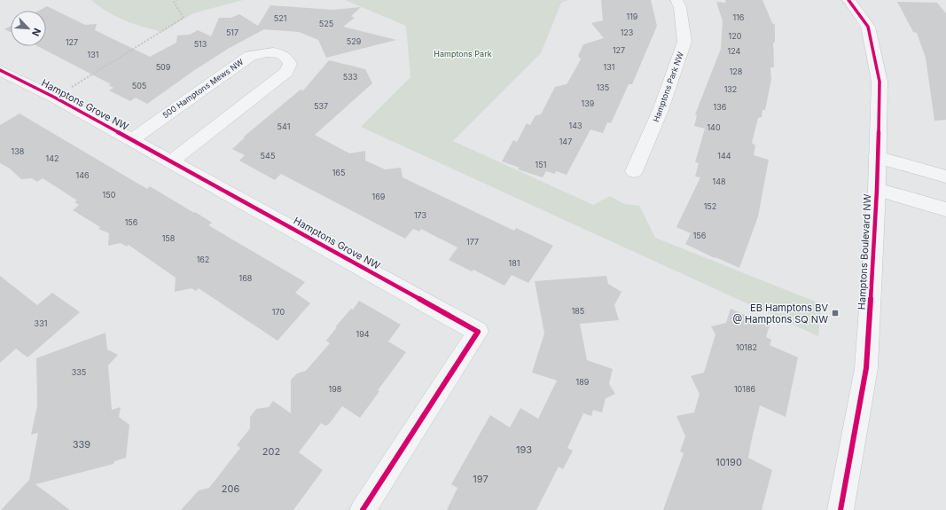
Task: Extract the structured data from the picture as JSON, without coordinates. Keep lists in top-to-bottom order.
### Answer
{
  "streets": {
    "street": [
      "Hamptons Park NW",
      "500 Hamptons Mews NW",
      "Hamptons Grove NW",
      "Hamptons Boulevard NW"
    ]
  },
  "crossings": [
    ["500 Hamptons Mews NW", "Hamptons Grove NW"]
  ],
  "parks": ["Hamptons Park"],
  "places": {
    "transit": ["EB Hamptons BV @ Hamptons SQ NW"]
  },
  "house_numbers": [
    "119",
    "116",
    "521",
    "525",
    "517",
    "123",
    "120",
    "529",
    "127",
    "513",
    "127",
    "124",
    "131",
    "509",
    "131",
    "128",
    "533",
    "505",
    "135",
    "132",
    "139",
    "537",
    "136",
    "143",
    "541",
    "140",
    "147",
    "138",
    "545",
    "144",
    "142",
    "151",
    "165",
    "146",
    "148",
    "150",
    "169",
    "152",
    "173",
    "156",
    "156",
    "158",
    "177",
    "162",
    "181",
    "168",
    "185",
    "170",
    "331",
    "194",
    "10182",
    "335",
    "189",
    "198",
    "10186",
    "339",
    "193",
    "202",
    "10190",
    "197",
    "206"
  ],
  "north": "bottom right"
}
